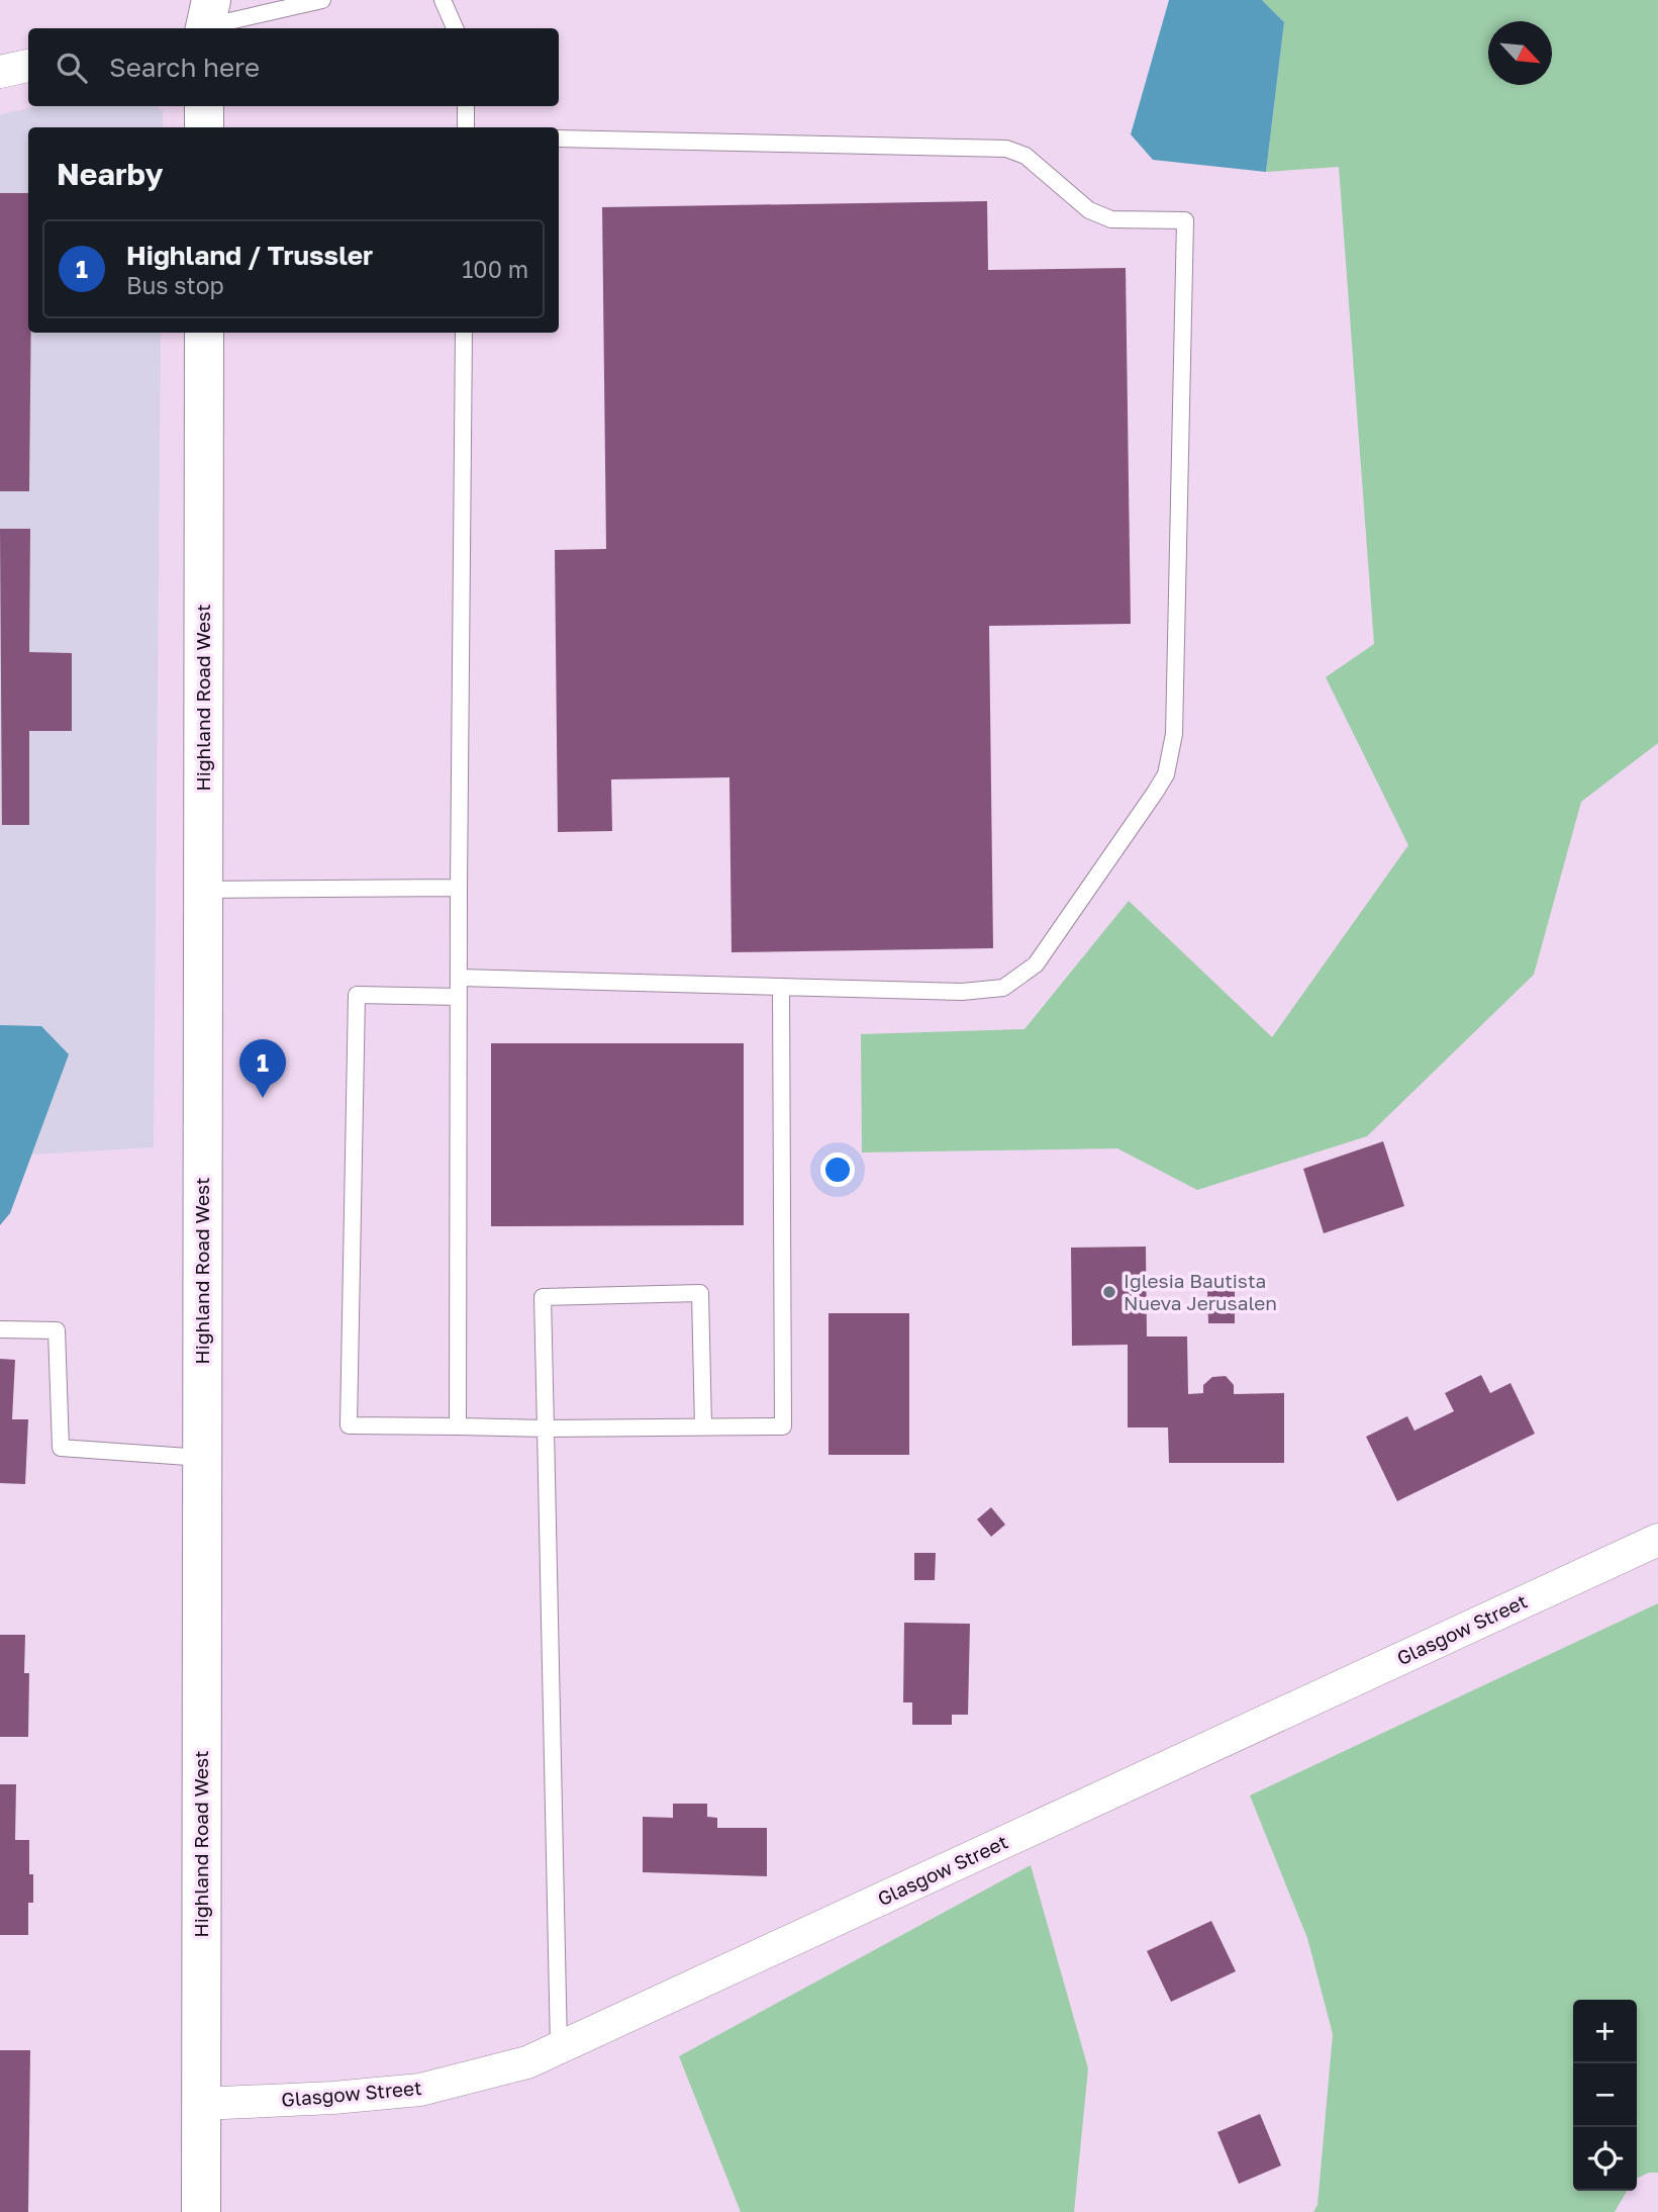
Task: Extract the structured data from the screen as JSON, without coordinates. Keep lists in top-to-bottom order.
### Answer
{
  "streets": {
    "main road": ["Highland Road West"],
    "street": ["Glasgow Street"]
  },
  "crossings": [
    ["Highland Road West", "Glasgow Street"]
  ],
  "places": ["Iglesia Bautista Nueva Jerusalen"],
  "north": "bottom right",
  "page": {
    "search": "Search here",
    "heading": "Nearby",
    "list": [
      {
        "mark": "1",
        "name": "Highland / Trussler",
        "note": "Bus stop",
        "value": "100 m"
      }
    ],
    "pins": "1",
    "map_buttons": ["+", "−"]
  }
}
